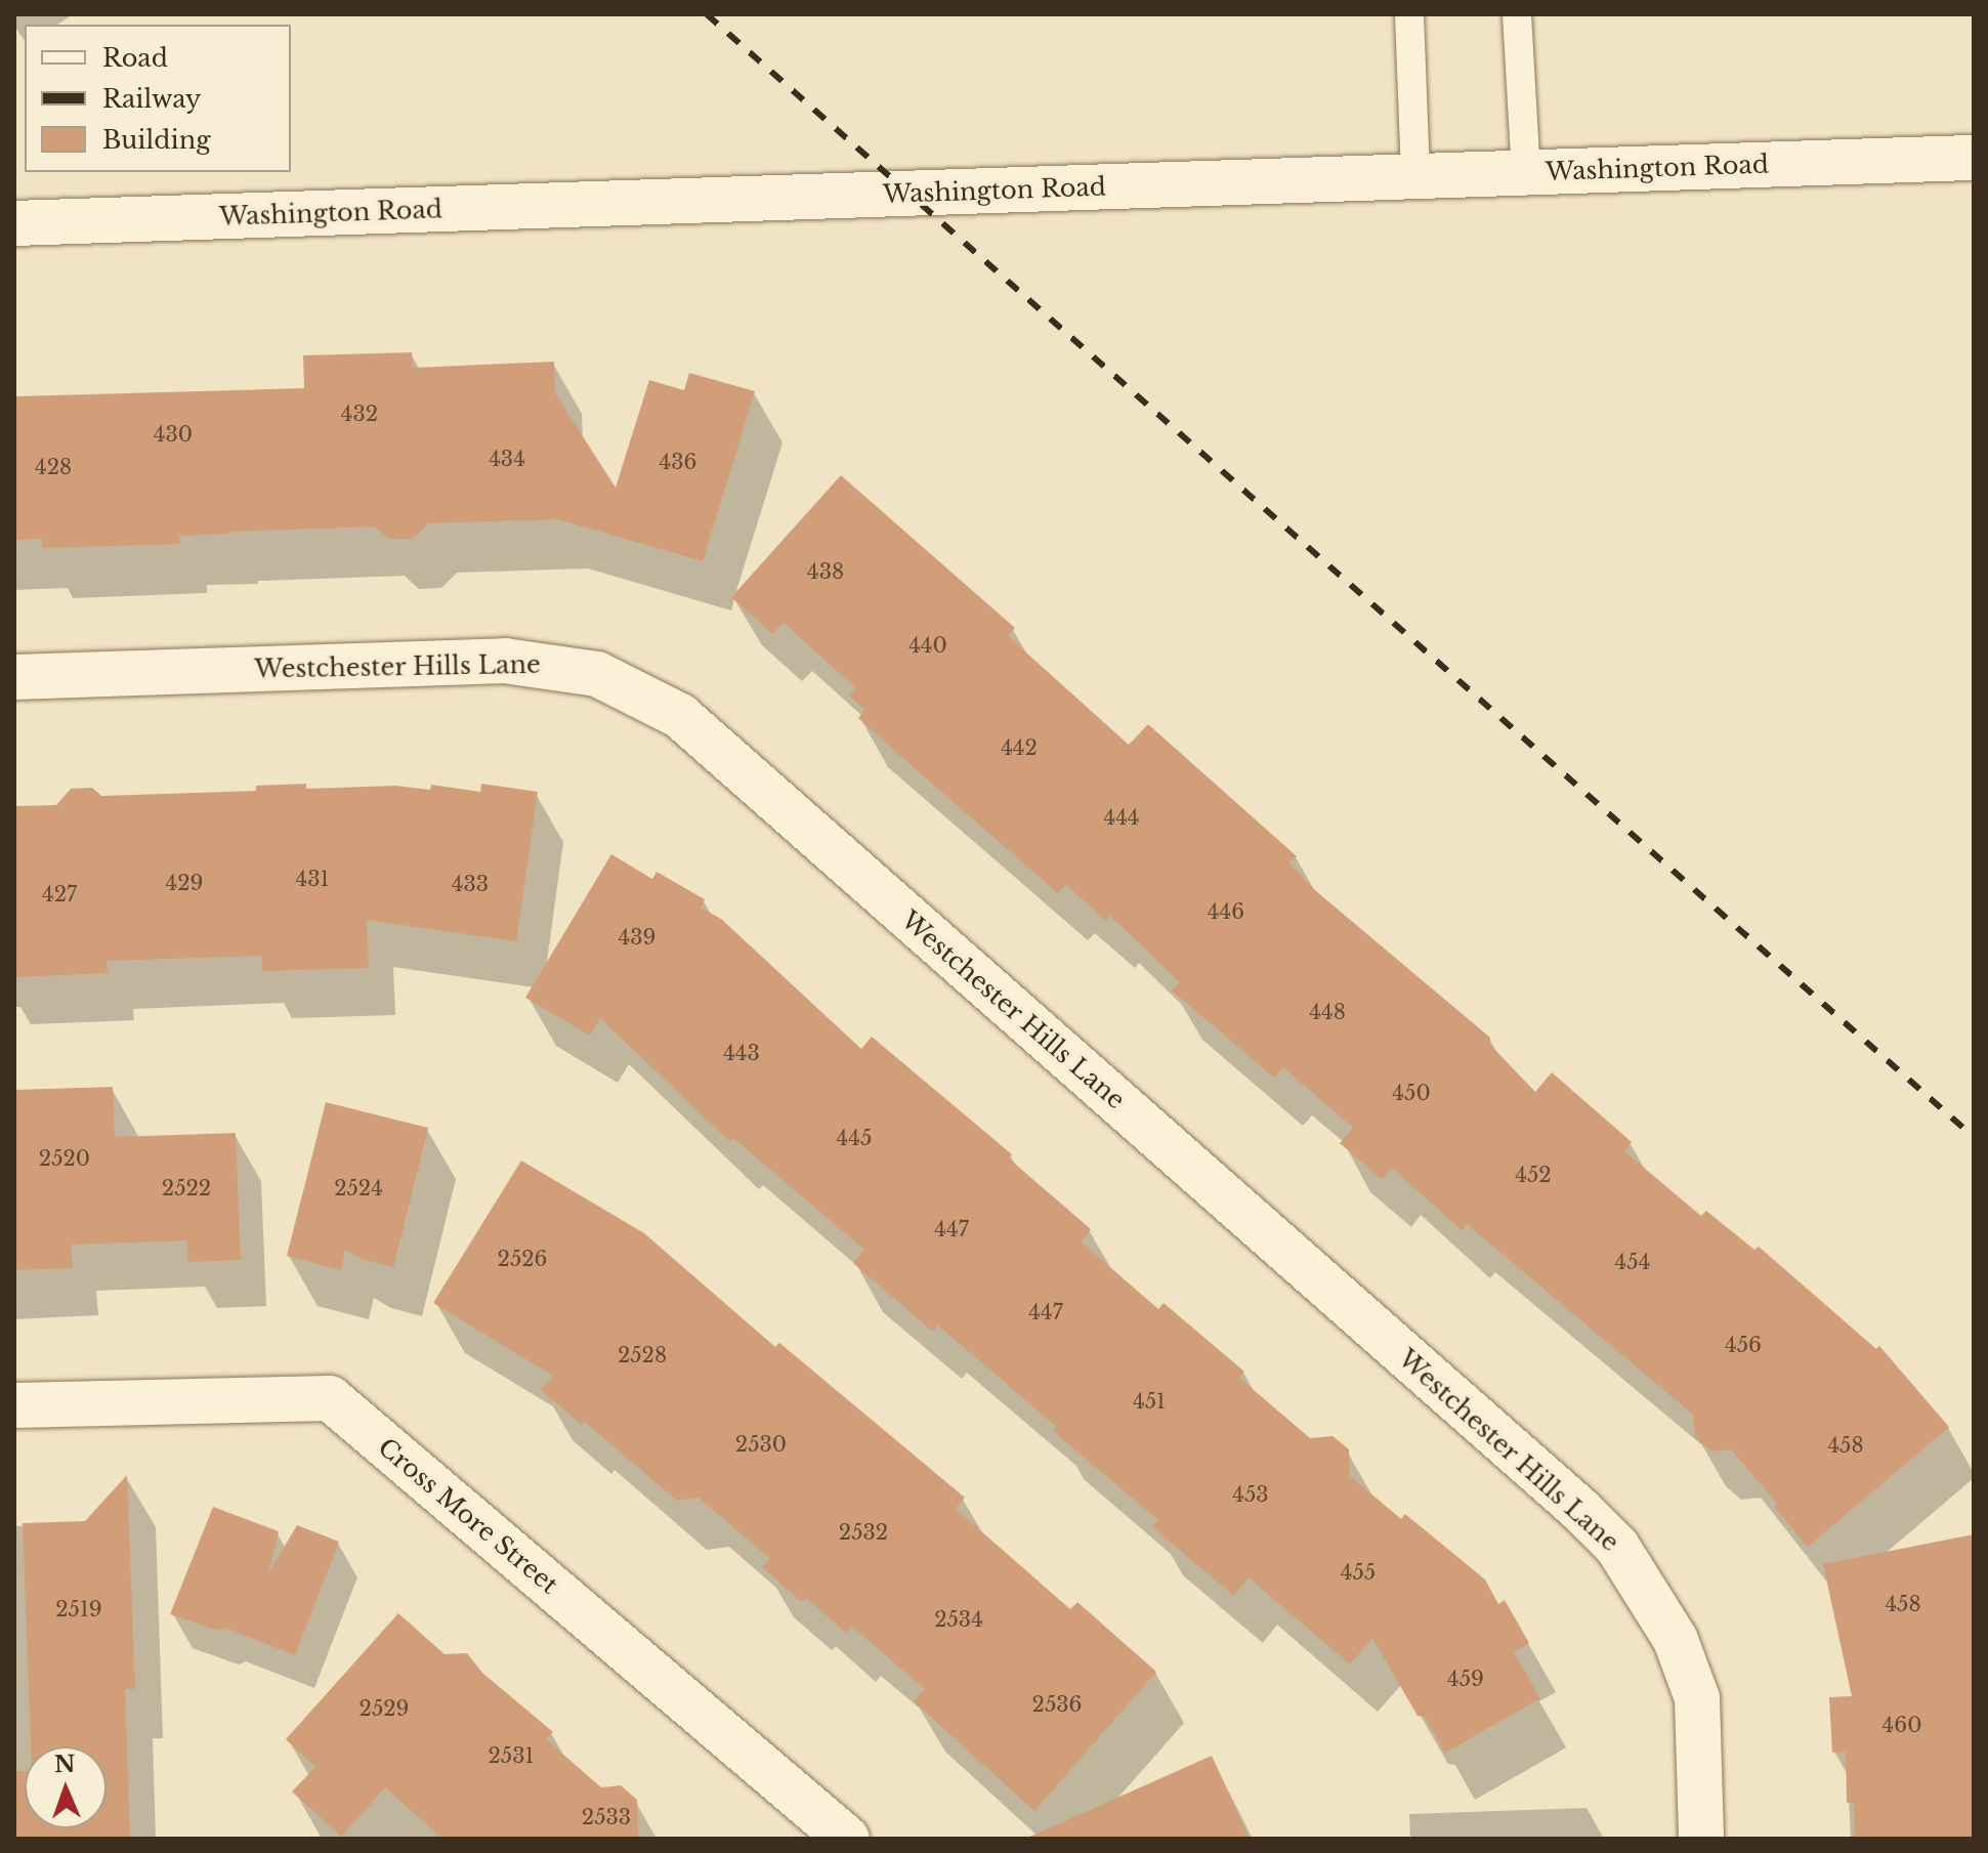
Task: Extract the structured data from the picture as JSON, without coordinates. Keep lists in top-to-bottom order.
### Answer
{
  "streets": {
    "street": ["Washington Road", "Westchester Hills Lane", "Cross More Street"]
  },
  "house_numbers": [
    "432",
    "430",
    "434",
    "436",
    "428",
    "438",
    "440",
    "442",
    "444",
    "431",
    "429",
    "433",
    "427",
    "446",
    "439",
    "448",
    "443",
    "450",
    "445",
    "2520",
    "452",
    "2522",
    "2524",
    "447",
    "2526",
    "454",
    "447",
    "456",
    "2528",
    "451",
    "2530",
    "458",
    "453",
    "2532",
    "455",
    "458",
    "2519",
    "2534",
    "459",
    "2536",
    "2529",
    "460",
    "2531",
    "2533"
  ],
  "legend": ["Road", "Railway", "Building"],
  "north": "top"
}
